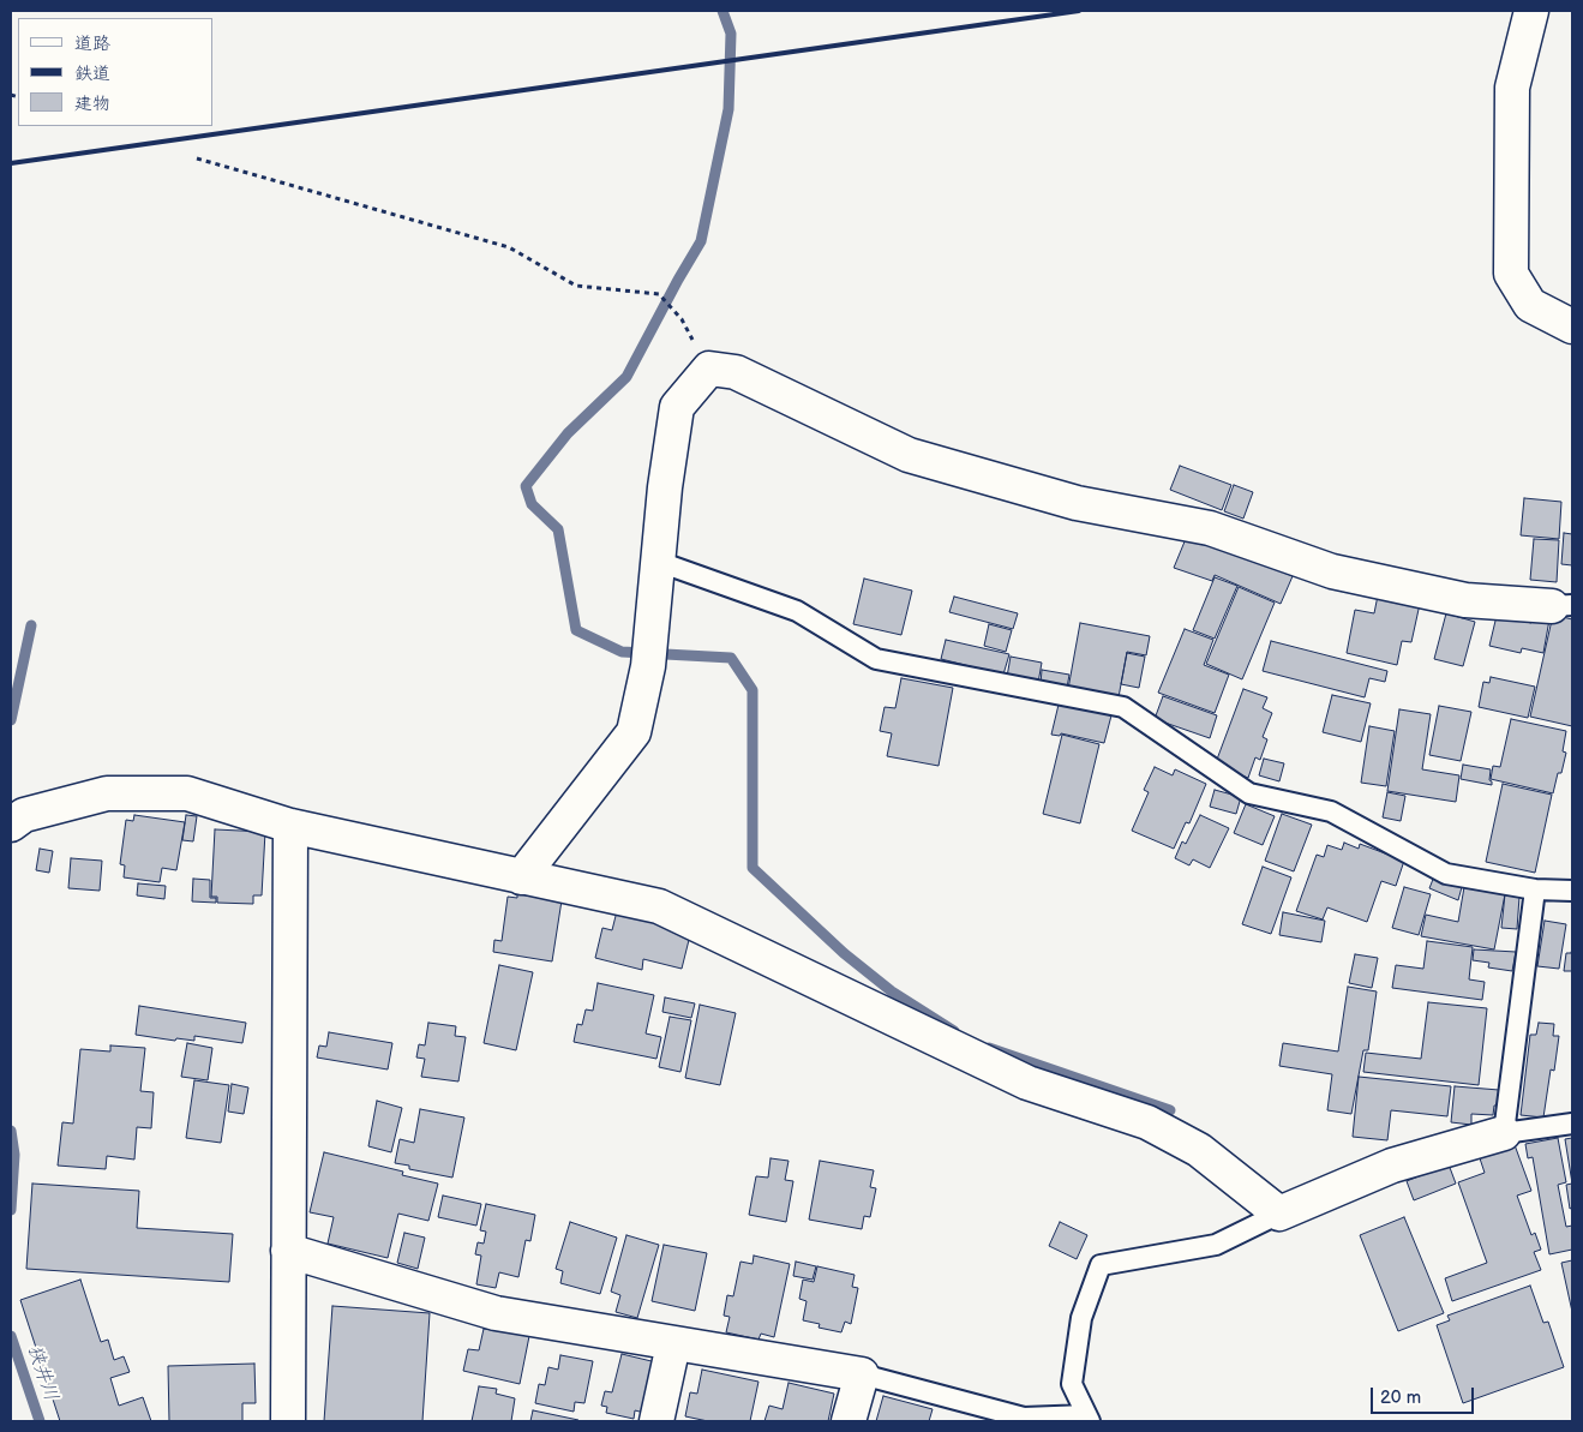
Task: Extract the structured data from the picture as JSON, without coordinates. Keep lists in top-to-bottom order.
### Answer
{
  "water": ["狭井川"],
  "legend": ["道路", "鉄道", "建物"],
  "scale_bar": "20 m"
}
